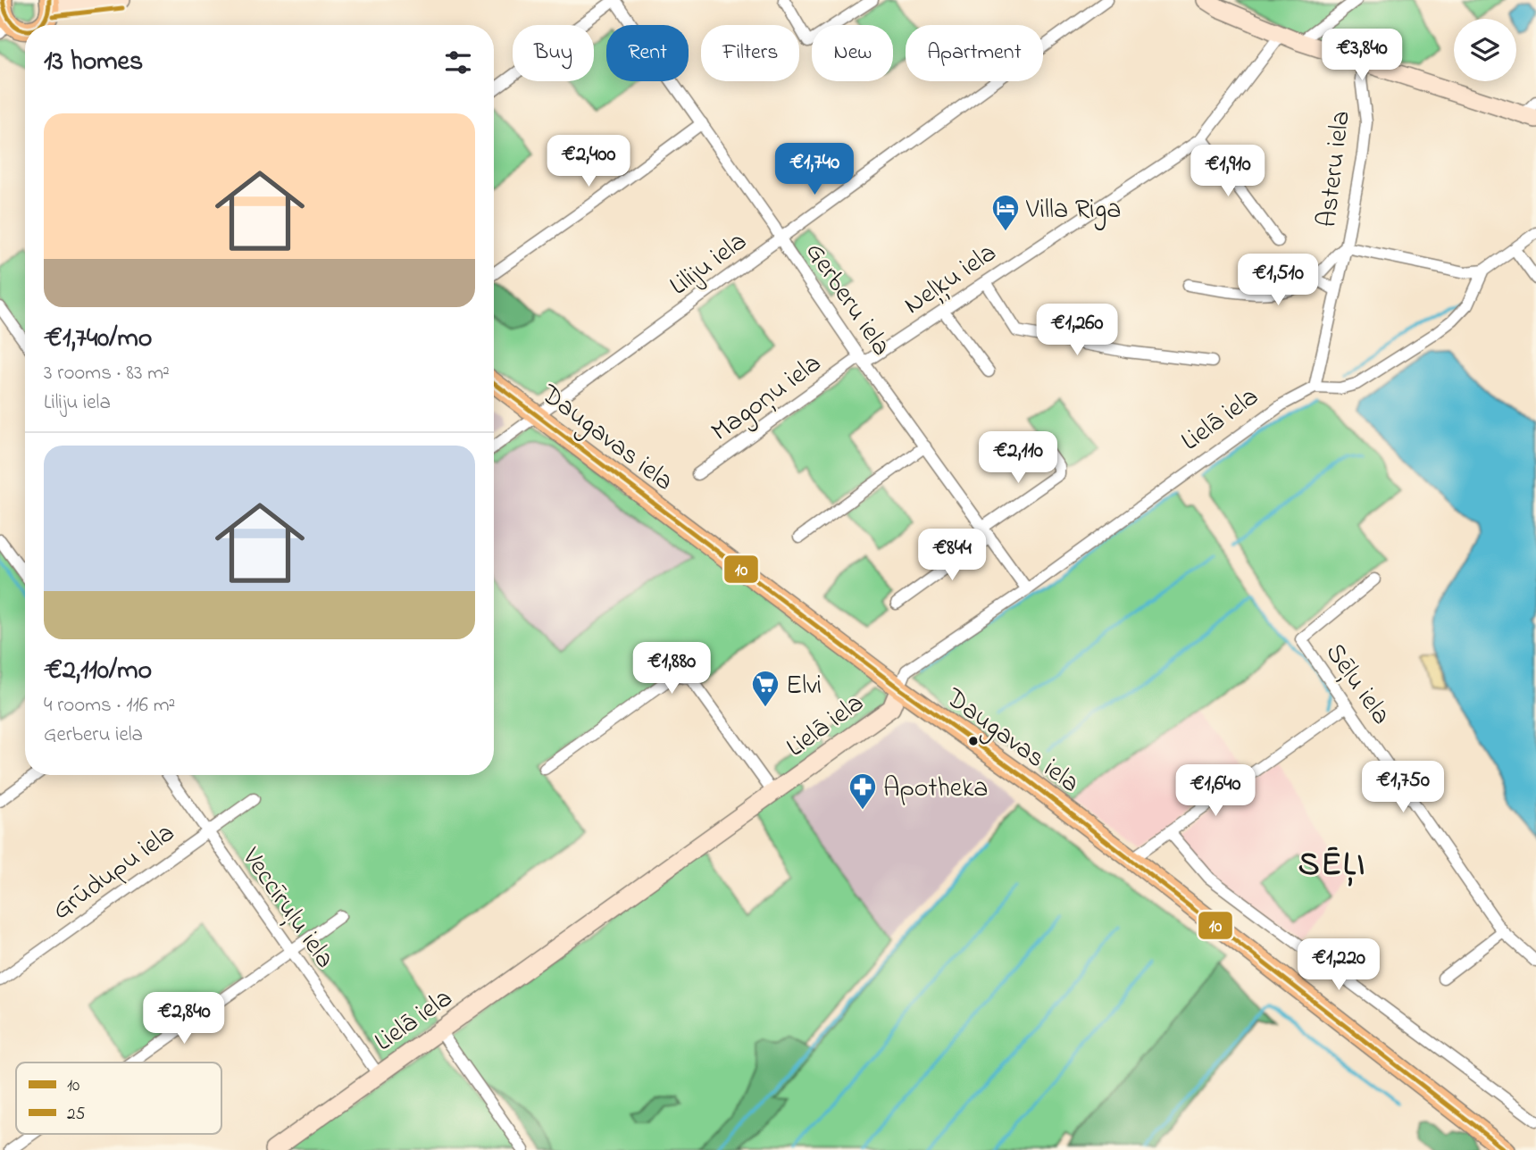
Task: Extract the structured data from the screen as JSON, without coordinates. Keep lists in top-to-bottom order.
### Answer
{
  "streets": {
    "main road": ["Daugavas iela"],
    "street": [
      "Asteru iela",
      "Liliju iela",
      "Neļķu iela",
      "Gerberu iela",
      "Magoņu iela",
      "Lielā iela",
      "Sēļu iela",
      "Grūdupu iela",
      "Veccīruļu iela"
    ]
  },
  "crossings": [
    ["Asteru iela", "Lielā iela"],
    ["Liliju iela", "Gerberu iela"],
    ["Liliju iela", "Daugavas iela"],
    ["Neļķu iela", "Gerberu iela"],
    ["Neļķu iela", "Magoņu iela"],
    ["Gerberu iela", "Magoņu iela"],
    ["Gerberu iela", "Lielā iela"],
    ["Lielā iela", "Daugavas iela"],
    ["Lielā iela", "Veccīruļu iela"],
    ["Grūdupu iela", "Veccīruļu iela"]
  ],
  "districts": ["SĒĻI"],
  "places": {
    "hotel": ["Villa Riga"],
    "supermarket": ["Elvi"],
    "pharmacy": ["Apotheka"]
  },
  "lines": ["transit line 10", "transit line 25"],
  "legend": ["10", "25"],
  "page": {
    "chip": [
      "Buy",
      "Rent",
      "Filters",
      "New",
      "Apartment"
    ],
    "heading": "13 homes",
    "price": [
      "€3,840",
      "€2,400",
      "€1,740",
      "€1,910",
      "€1,510",
      "€1,260",
      "€2,110",
      "€844",
      "€1,880",
      "€1,750",
      "€1,640",
      "€1,220",
      "€2,840"
    ],
    "list": [
      {
        "name": "€1,740/mo",
        "note": "3 rooms · 83 m² · Liliju iela"
      },
      {
        "name": "€2,110/mo",
        "note": "4 rooms · 116 m² · Gerberu iela"
      }
    ]
  }
}
